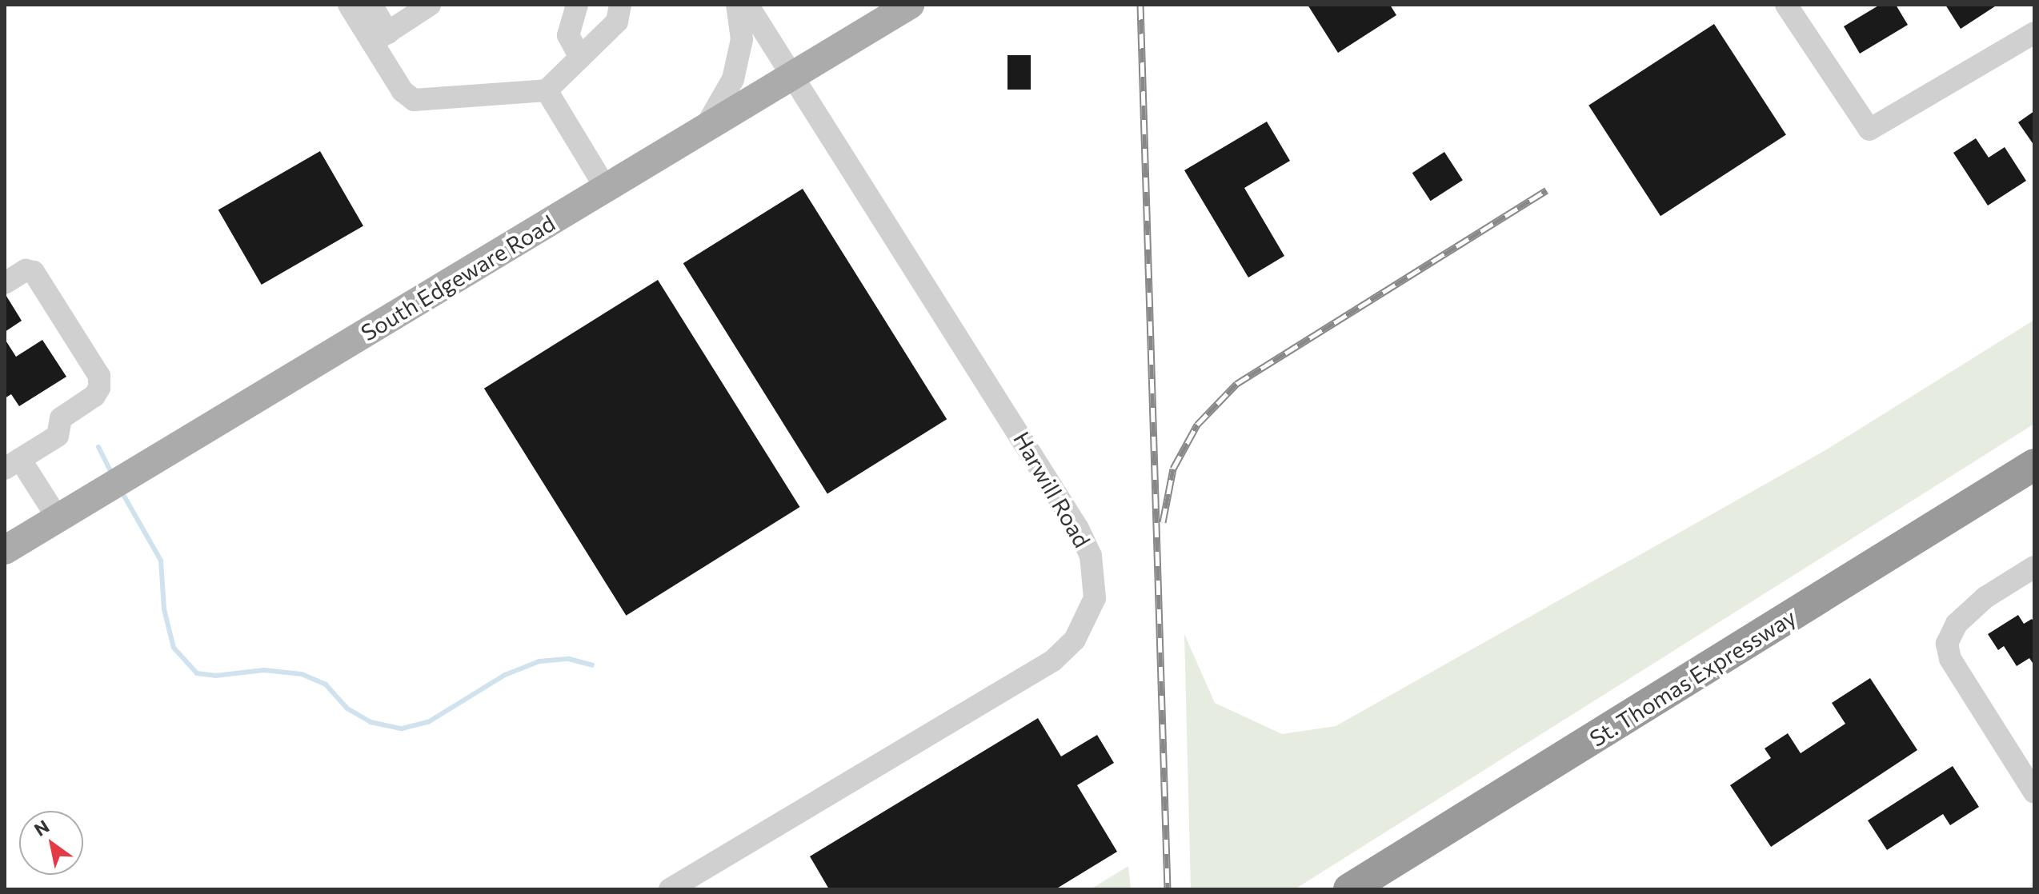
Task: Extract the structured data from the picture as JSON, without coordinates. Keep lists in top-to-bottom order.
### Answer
{
  "streets": {
    "highway": ["St. Thomas Expressway"],
    "main road": ["South Edgeware Road"],
    "street": ["Harwill Road"]
  },
  "crossings": [
    ["South Edgeware Road", "Harwill Road"]
  ],
  "north": "top left"
}
